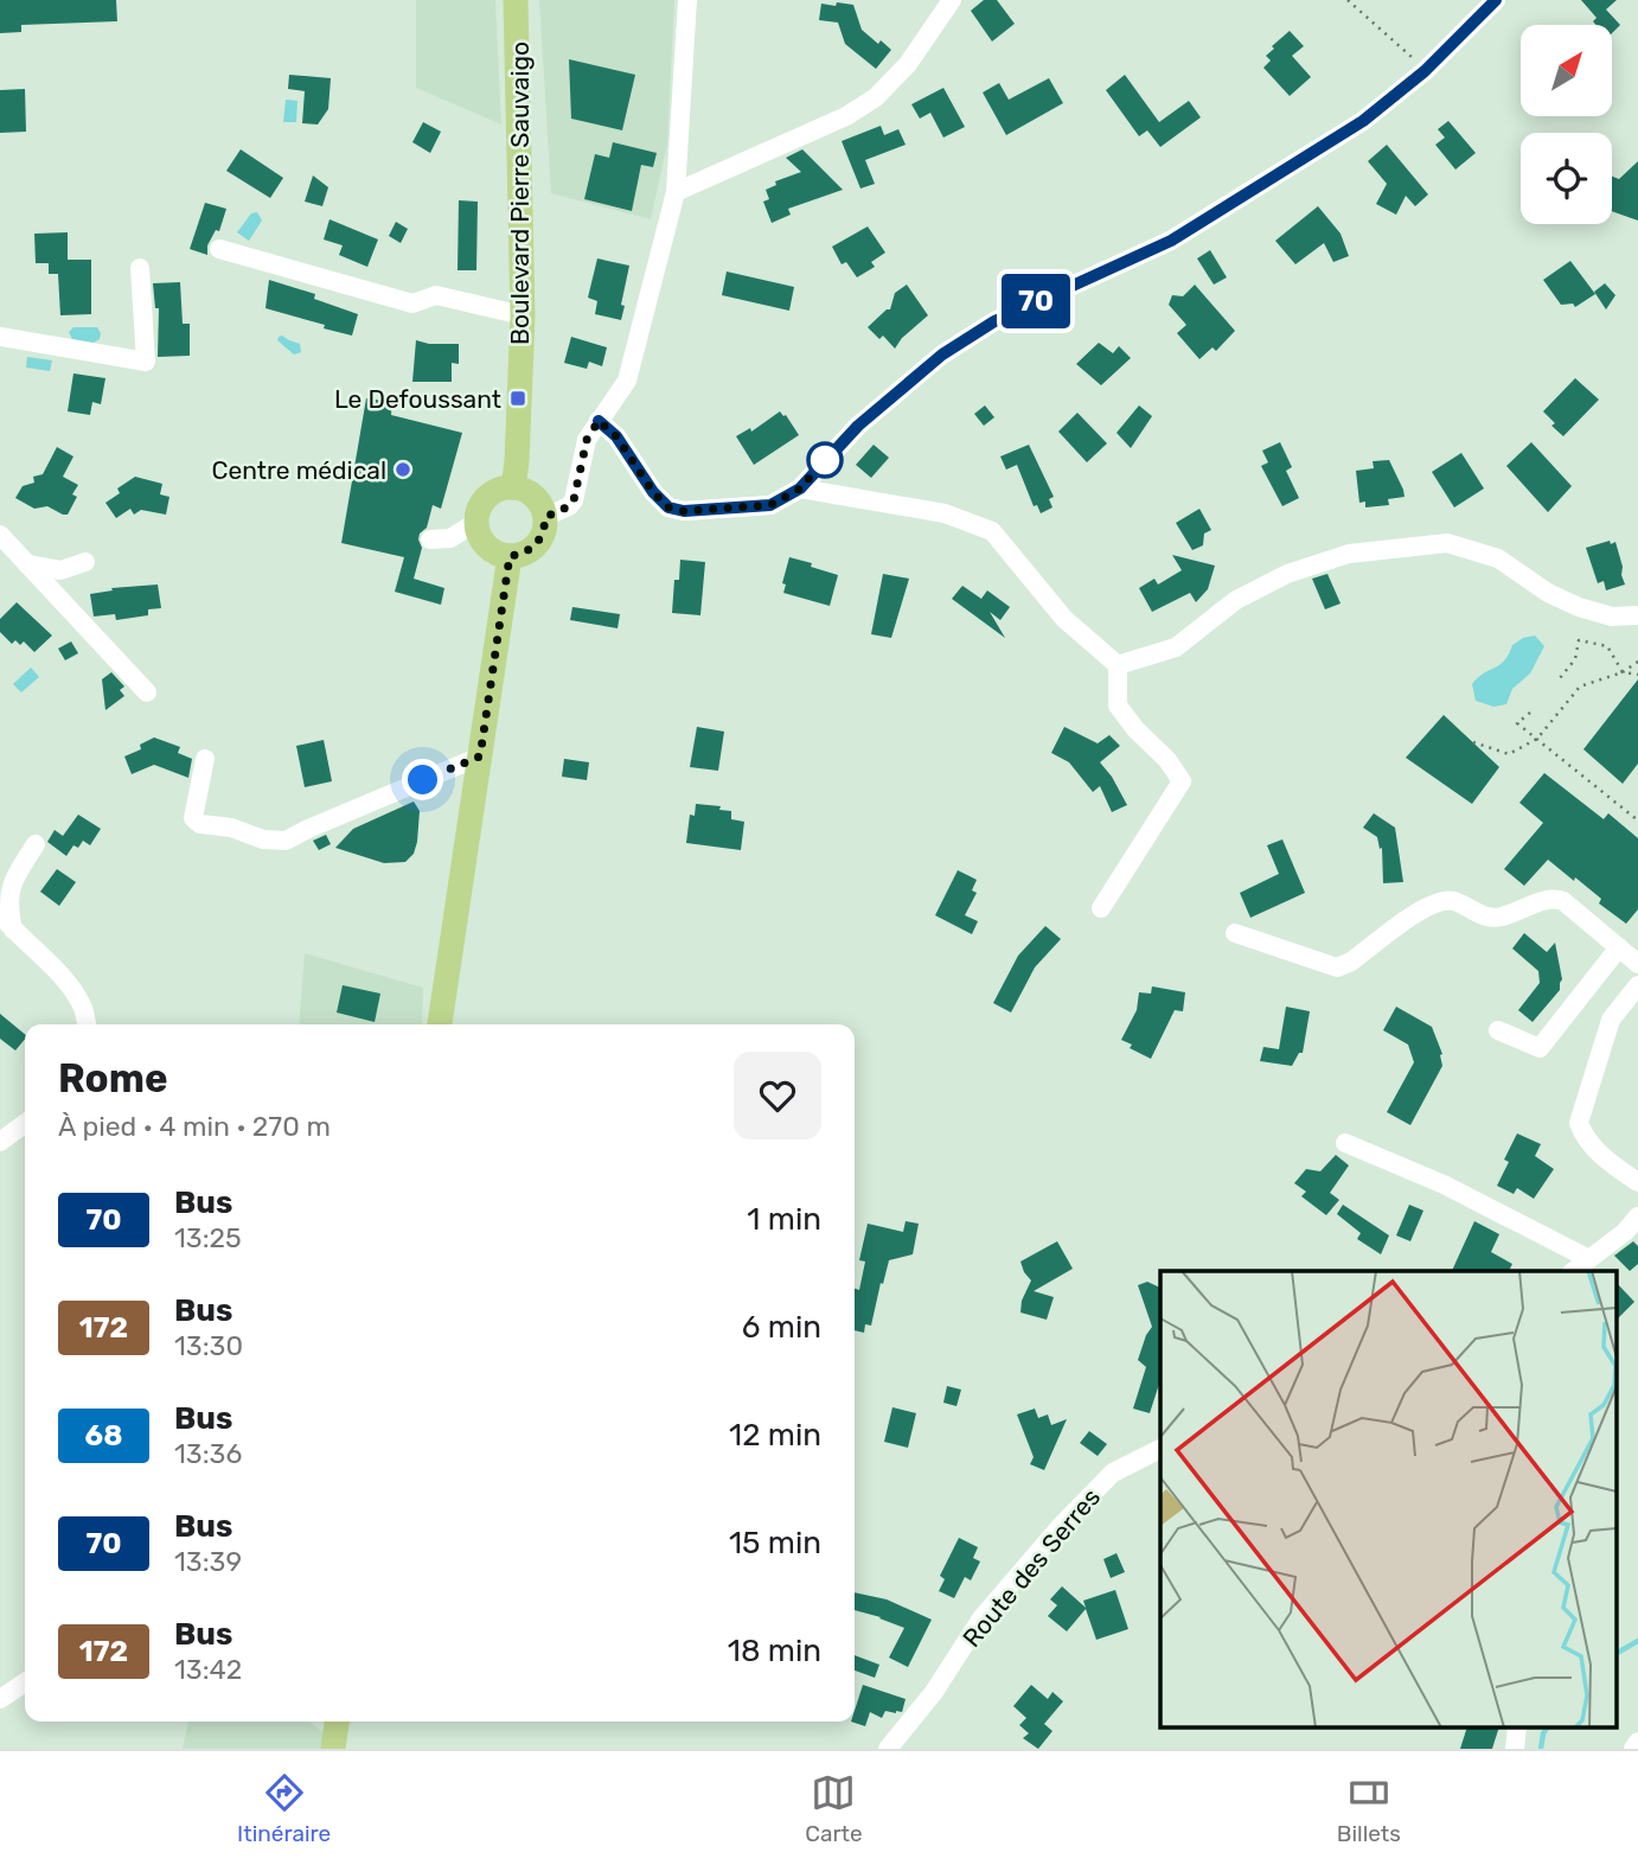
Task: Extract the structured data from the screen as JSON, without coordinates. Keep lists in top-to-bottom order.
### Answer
{
  "streets": {
    "main road": ["Boulevard Pierre Sauvaigo"],
    "street": ["Route des Serres"]
  },
  "places": {
    "transit": ["Le Defoussant"],
    "other": ["Centre médical"]
  },
  "lines": ["bus line 70"],
  "north": "top right",
  "page": {
    "on_map": "70",
    "heading": ["Rome", "À pied · 4 min · 270 m"],
    "list": [
      {
        "mark": "70",
        "name": "Bus",
        "note": "13:25",
        "value": "1 min"
      },
      {
        "mark": "172",
        "name": "Bus",
        "note": "13:30",
        "value": "6 min"
      },
      {
        "mark": "68",
        "name": "Bus",
        "note": "13:36",
        "value": "12 min"
      },
      {
        "mark": "70",
        "name": "Bus",
        "note": "13:39",
        "value": "15 min"
      },
      {
        "mark": "172",
        "name": "Bus",
        "note": "13:42",
        "value": "18 min"
      }
    ],
    "tabs": ["Itinéraire", "Carte", "Billets"]
  }
}
